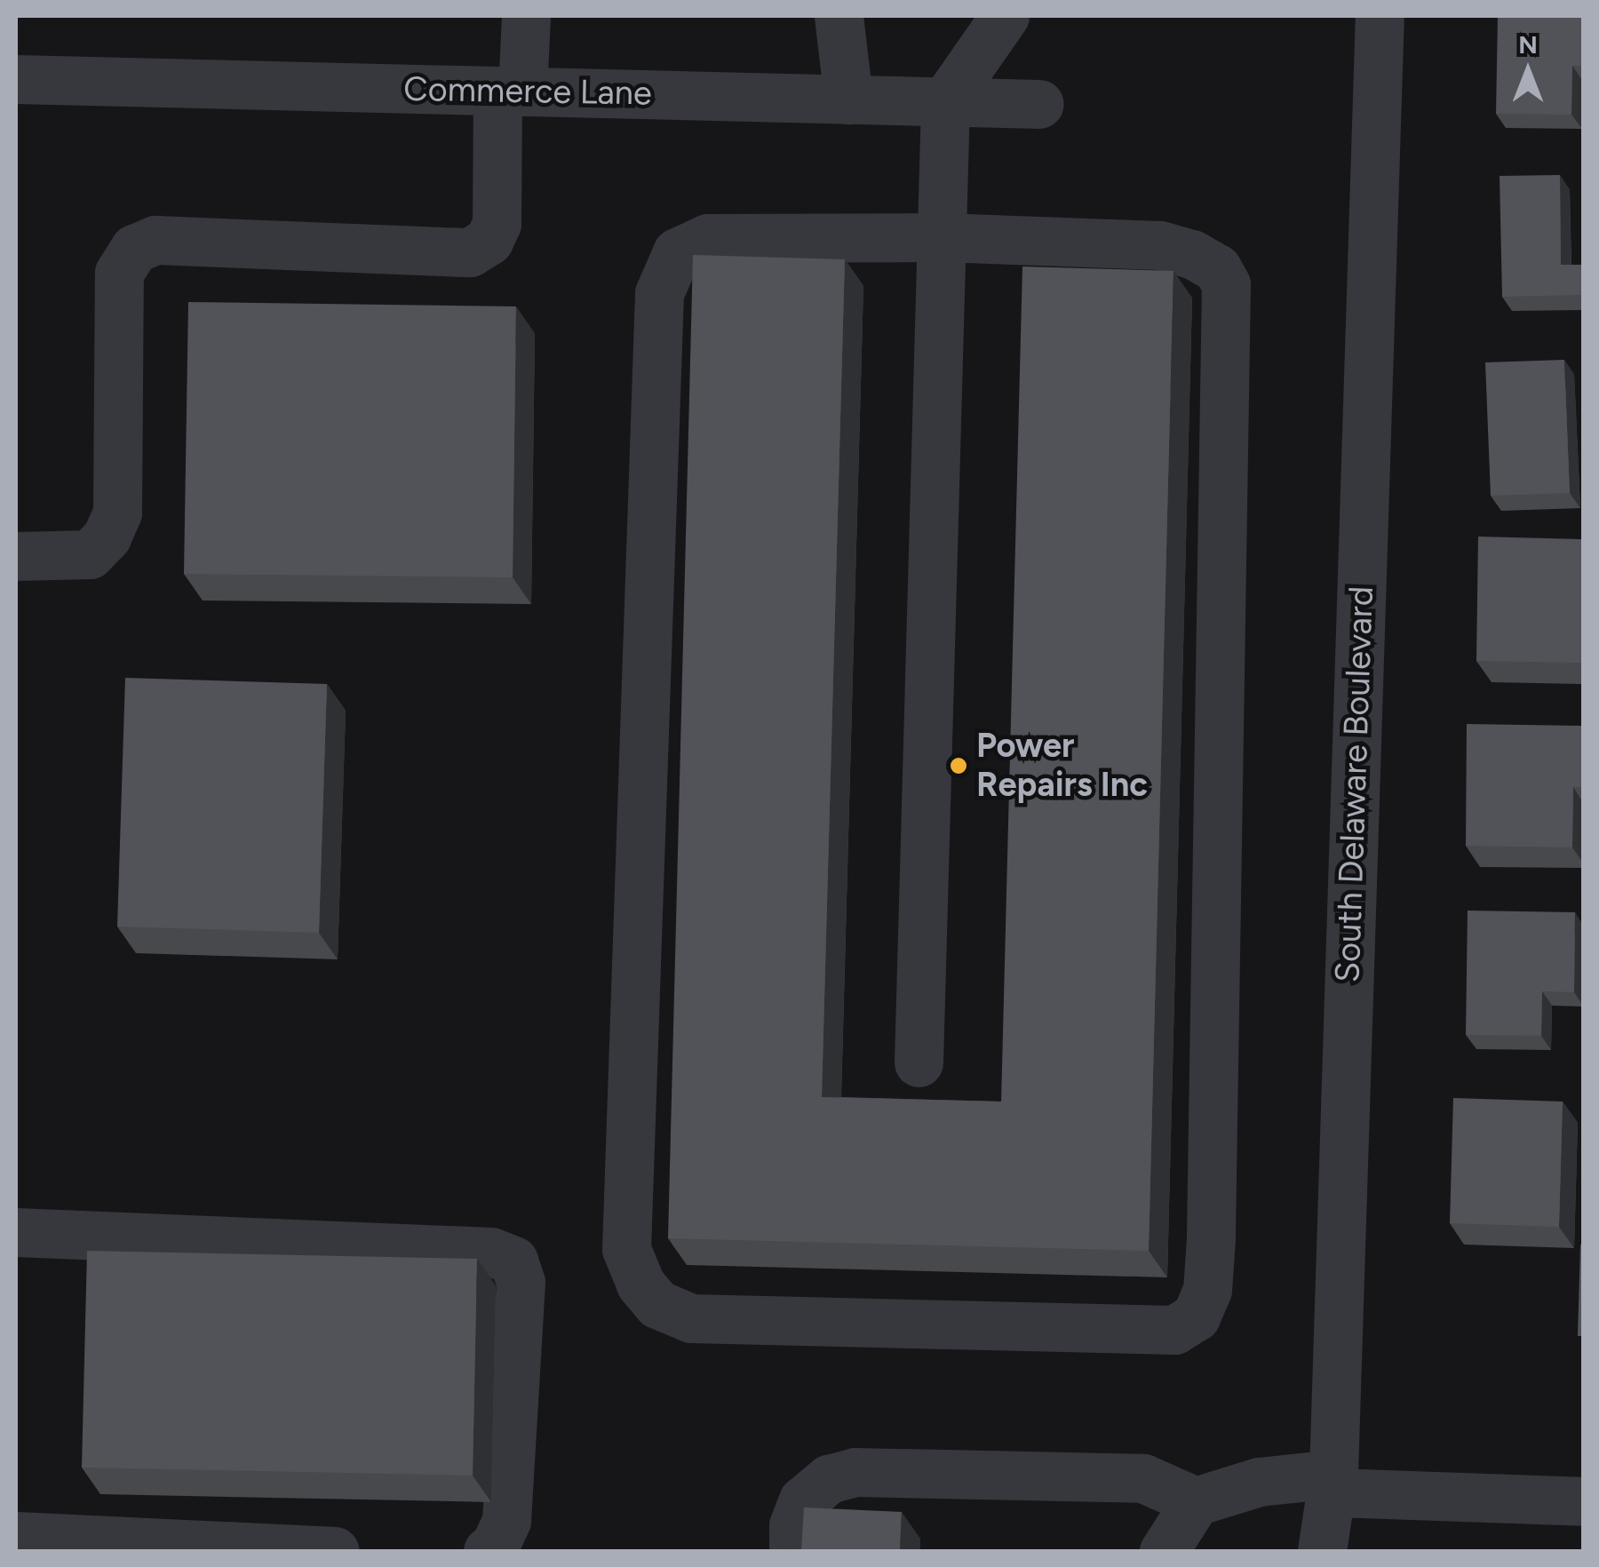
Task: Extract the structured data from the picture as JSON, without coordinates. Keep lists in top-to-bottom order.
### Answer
{
  "streets": {
    "street": ["Commerce Lane", "South Delaware Boulevard"]
  },
  "places": ["Power Repairs Inc"],
  "north": "top"
}
